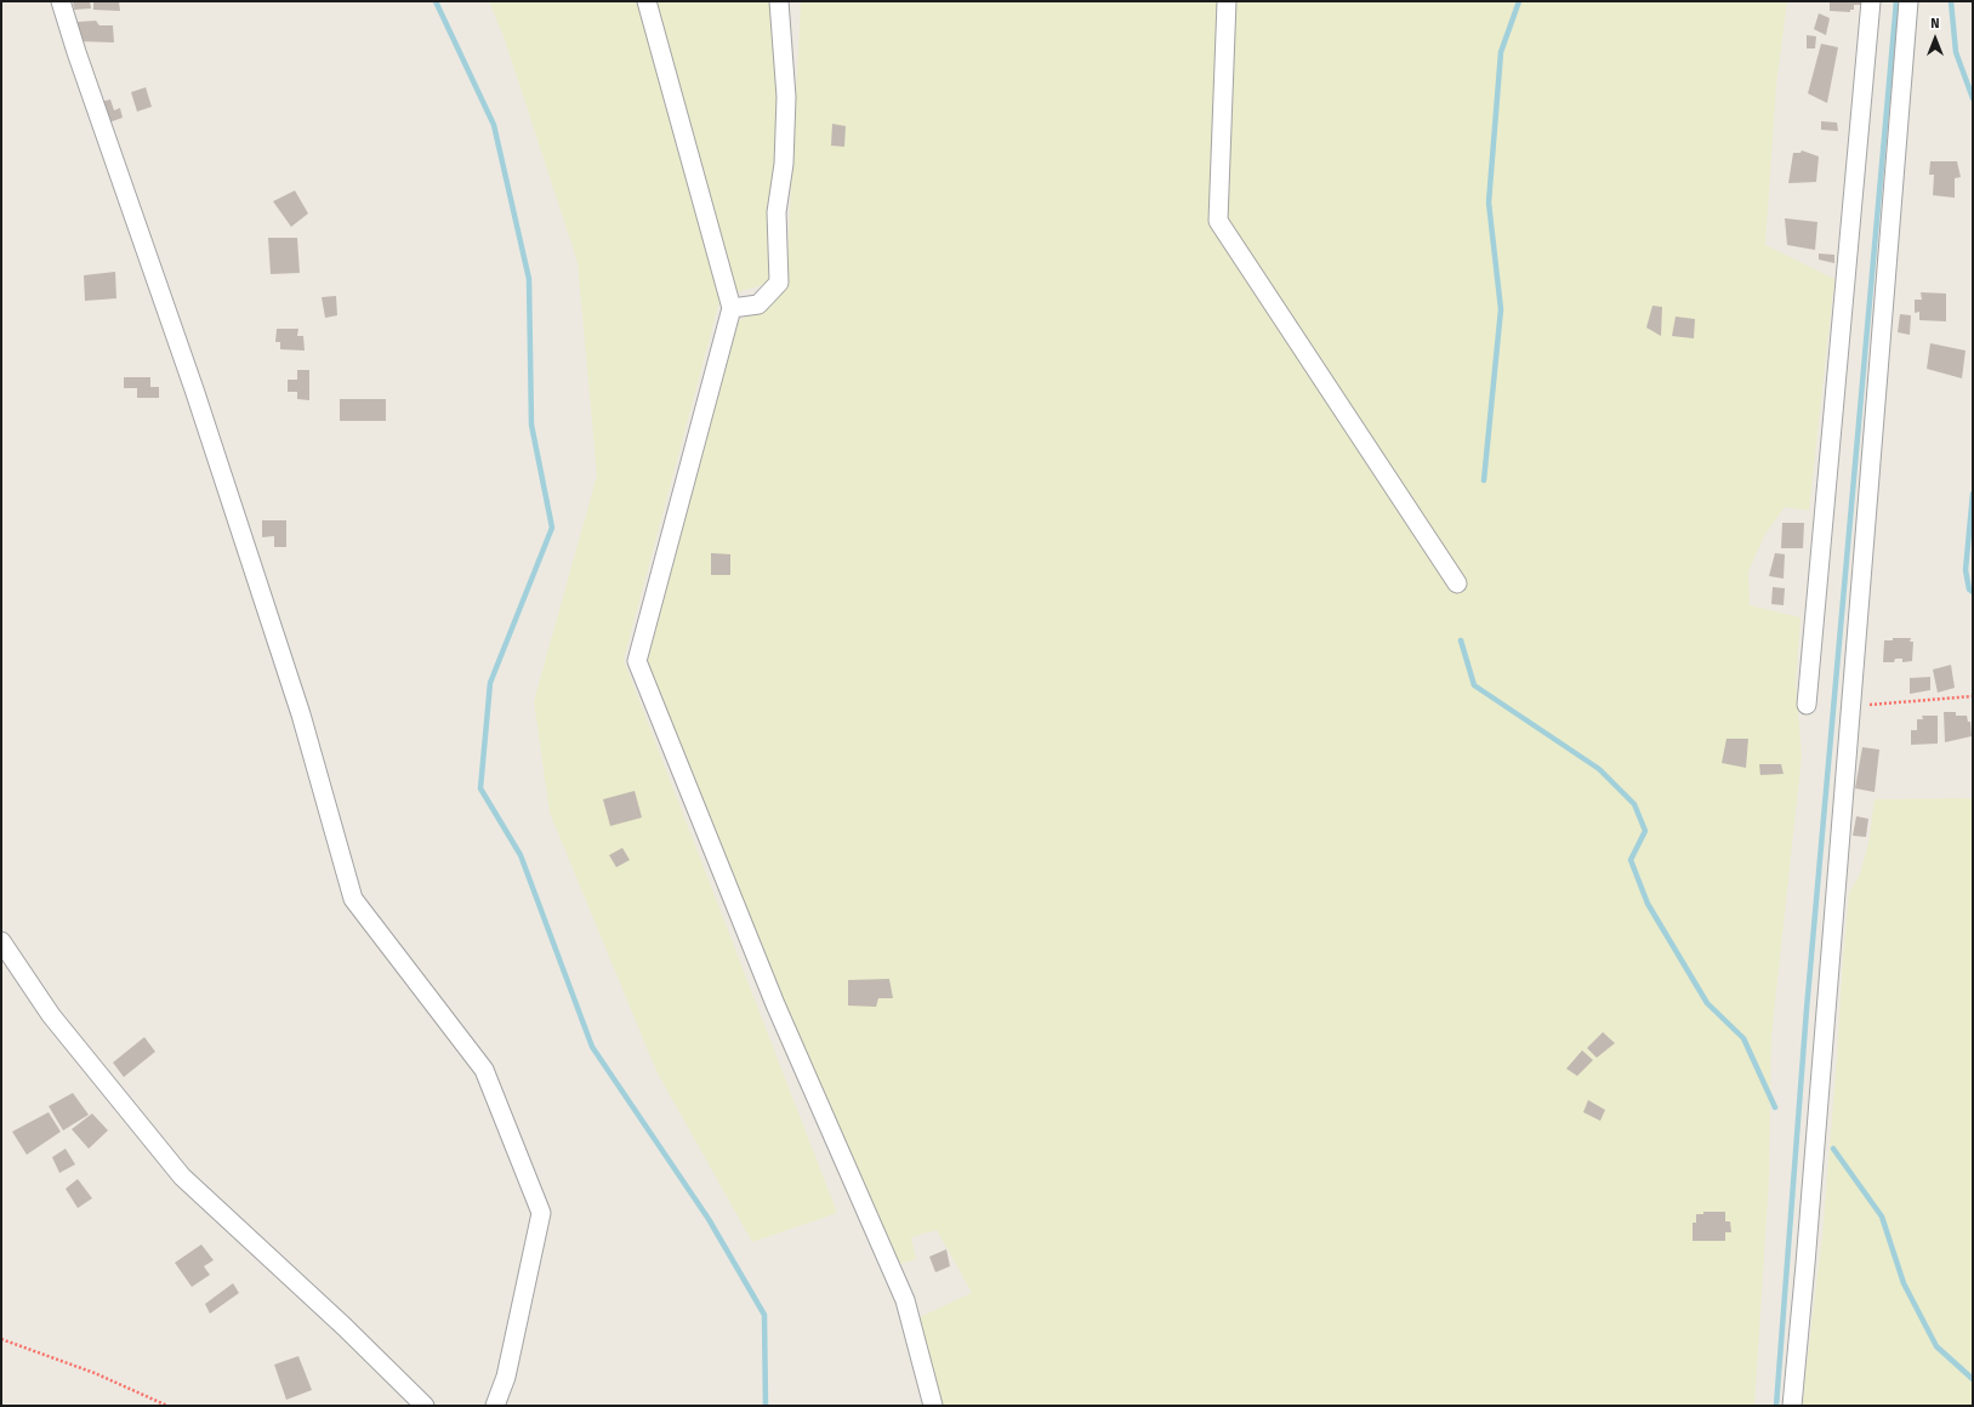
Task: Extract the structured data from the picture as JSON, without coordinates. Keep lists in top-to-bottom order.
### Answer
{
  "north": "top"
}
